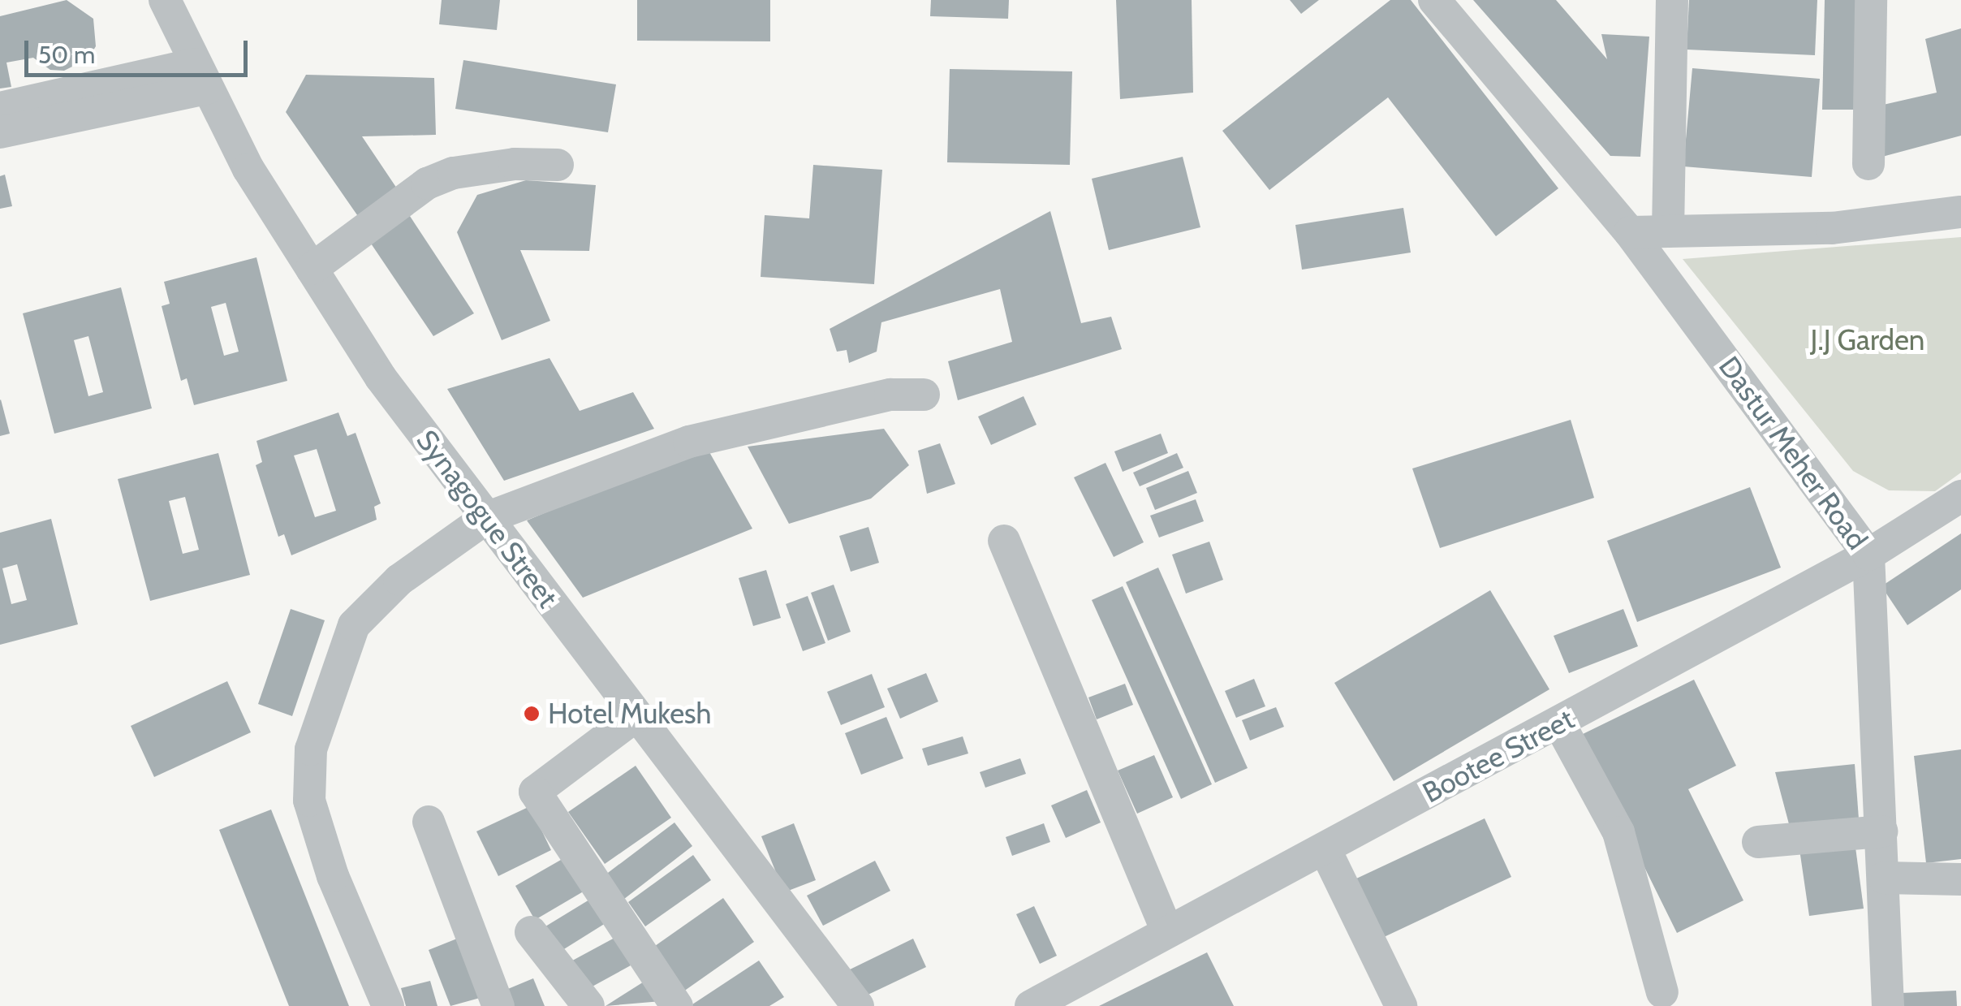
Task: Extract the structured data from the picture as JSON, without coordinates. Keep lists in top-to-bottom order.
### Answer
{
  "streets": {
    "street": ["Dastur Meher Road", "Synagogue Street", "Bootee Street"]
  },
  "crossings": [
    ["Dastur Meher Road", "Bootee Street"]
  ],
  "parks": ["J.J Garden"],
  "places": ["Hotel Mukesh"],
  "scale_bar": "50 m"
}
